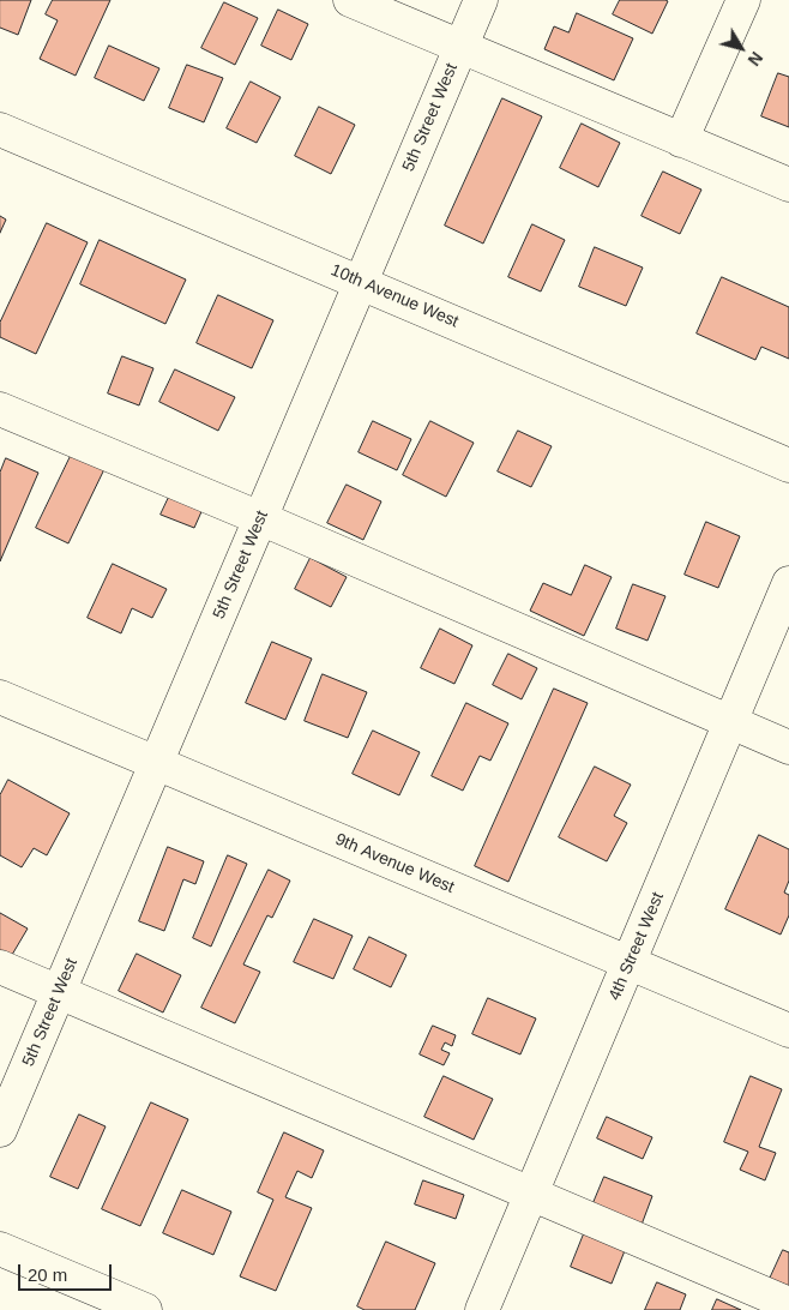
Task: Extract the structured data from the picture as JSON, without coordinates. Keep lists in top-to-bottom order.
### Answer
{
  "streets": {
    "street": [
      "5th Street West",
      "10th Avenue West",
      "9th Avenue West",
      "4th Street West"
    ]
  },
  "crossings": [
    ["5th Street West", "10th Avenue West"],
    ["5th Street West", "9th Avenue West"],
    ["9th Avenue West", "4th Street West"]
  ],
  "scale_bar": "20 m",
  "north": "bottom right"
}
